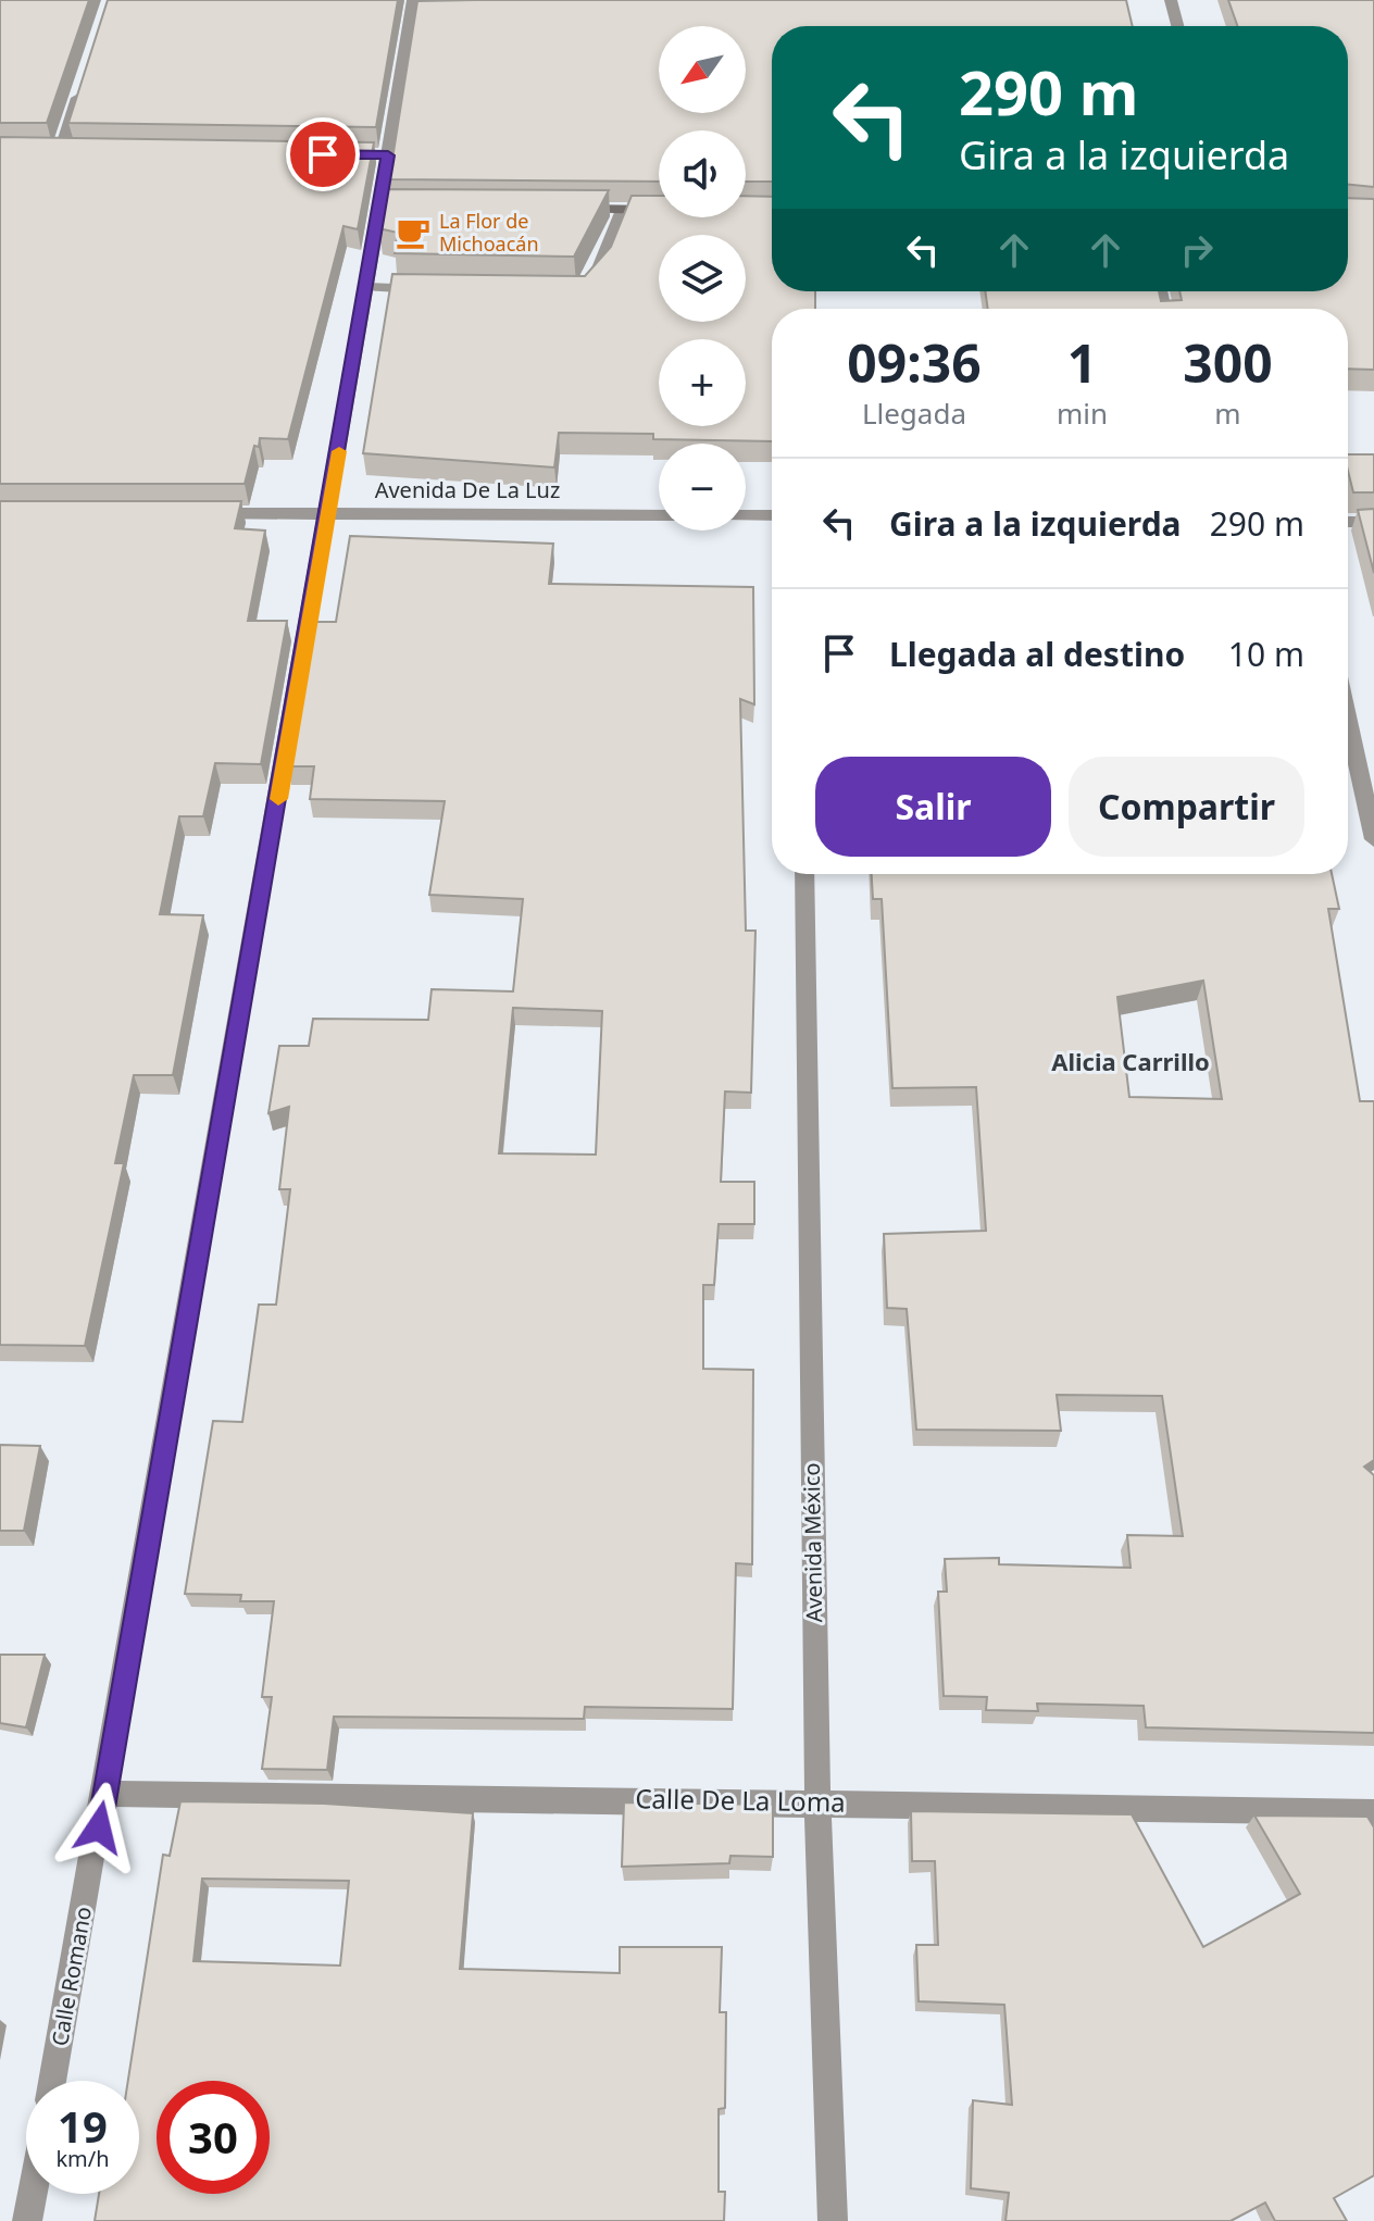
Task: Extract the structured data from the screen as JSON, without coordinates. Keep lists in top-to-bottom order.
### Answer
{
  "streets": {
    "main road": ["Calle Romano"],
    "street": ["Avenida De La Luz", "Avenida México", "Calle De La Loma"]
  },
  "crossings": [
    ["Avenida De La Luz", "Calle Romano"],
    ["Avenida México", "Calle De La Loma"],
    ["Calle De La Loma", "Calle Romano"]
  ],
  "districts": ["Alicia Carrillo"],
  "places": {
    "cafe": ["La Flor de Michoacán"]
  },
  "north": "bottom left",
  "page": {
    "map_buttons": ["+", "−"],
    "turn": ["290 m", "Gira a la izquierda"],
    "eta": [
      "09:36",
      "Llegada",
      "1",
      "min",
      "300",
      "m"
    ],
    "list": [
      {
        "name": "Gira a la izquierda",
        "value": "290 m"
      },
      {
        "name": "Llegada al destino",
        "value": "10 m"
      }
    ],
    "buttons": ["Salir", "Compartir"],
    "speed": "19 km/h",
    "limit": "30"
  }
}
